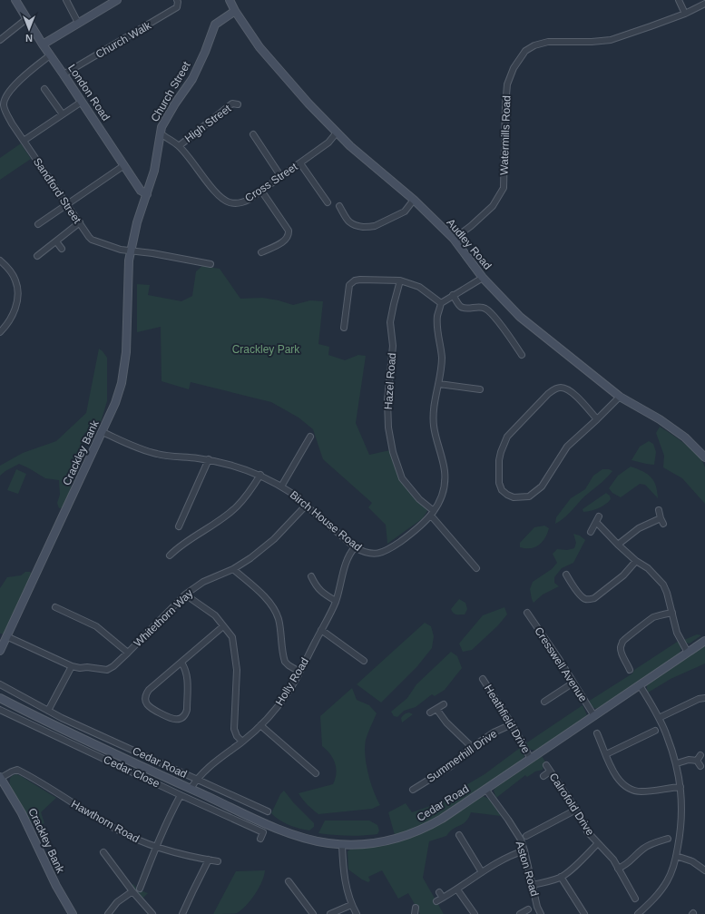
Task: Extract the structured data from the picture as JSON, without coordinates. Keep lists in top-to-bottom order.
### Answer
{
  "streets": {
    "street": [
      "Church Walk",
      "Church Street",
      "London Road",
      "High Street",
      "Watermills Road",
      "Cross Street",
      "Sandford Street",
      "Audley Road",
      "Hazel Road",
      "Crackley Bank",
      "Birch House Road",
      "Whitethorn Way",
      "Cresswell Avenue",
      "Holly Road",
      "Heathfield Drive",
      "Summerhill Drive",
      "Cedar Road",
      "Cedar Close",
      "Calrofold Drive",
      "Hawthorn Road",
      "Aston Road"
    ]
  },
  "crossings": [
    ["Church Walk", "London Road"],
    ["Church Street", "London Road"],
    ["Church Street", "Cross Street"],
    ["Church Street", "Sandford Street"],
    ["Church Street", "Audley Road"],
    ["Church Street", "Crackley Bank"],
    ["High Street", "Cross Street"],
    ["Watermills Road", "Audley Road"],
    ["Cross Street", "Audley Road"],
    ["Sandford Street", "Crackley Bank"],
    ["Hazel Road", "Birch House Road"],
    ["Crackley Bank", "Birch House Road"],
    ["Crackley Bank", "Whitethorn Way"],
    ["Crackley Bank", "Hawthorn Road"],
    ["Birch House Road", "Whitethorn Way"],
    ["Birch House Road", "Holly Road"],
    ["Cresswell Avenue", "Cedar Road"],
    ["Holly Road", "Cedar Road"],
    ["Heathfield Drive", "Summerhill Drive"],
    ["Heathfield Drive", "Cedar Road"],
    ["Cedar Road", "Aston Road"]
  ],
  "parks": ["Crackley Park"],
  "north": "bottom"
}
